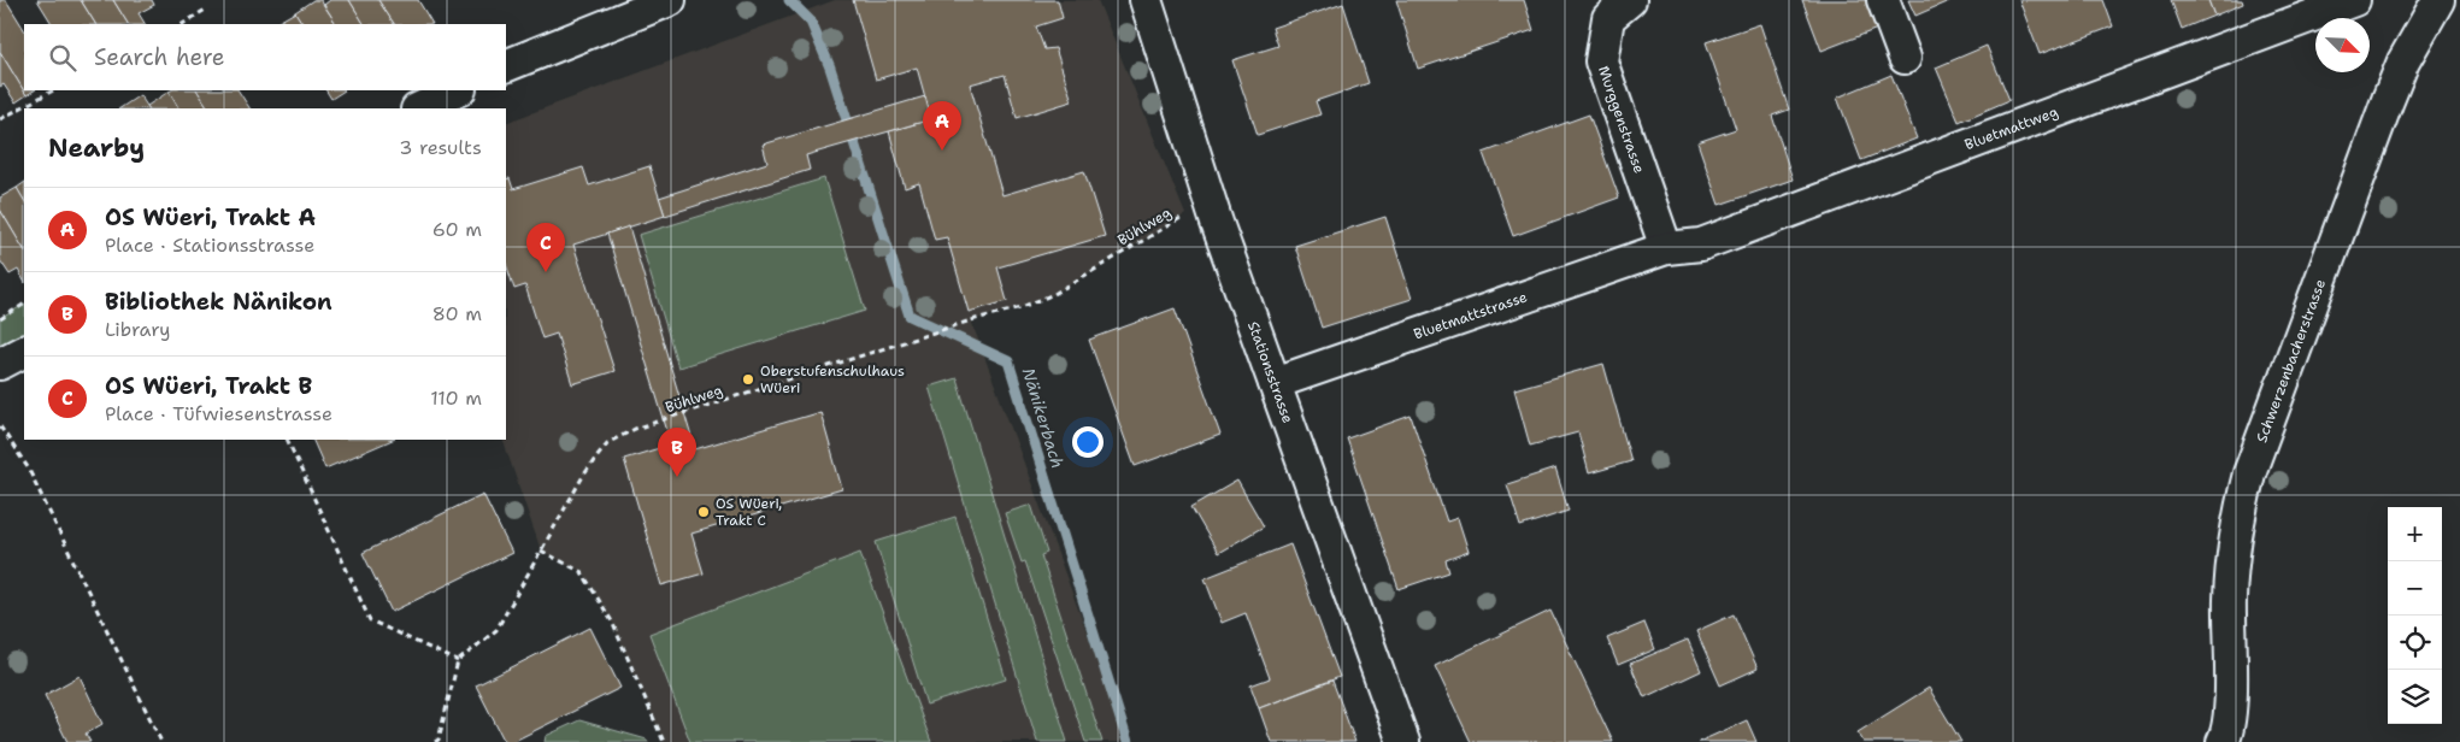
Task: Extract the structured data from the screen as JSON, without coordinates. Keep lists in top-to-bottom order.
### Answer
{
  "streets": {
    "street": [
      "Murggenstrasse",
      "Bluetmattweg",
      "Bluetmattstrasse",
      "Schwerzenbacherstrasse",
      "Stationsstrasse"
    ],
    "path": ["Bühlweg"]
  },
  "crossings": [
    ["Murggenstrasse", "Bluetmattweg"],
    ["Murggenstrasse", "Bluetmattstrasse"],
    ["Bluetmattweg", "Bluetmattstrasse"],
    ["Bühlweg", "Stationsstrasse"],
    ["Bluetmattstrasse", "Stationsstrasse"]
  ],
  "water": ["Nänikerbach"],
  "places": ["Oberstufenschulhaus Wüeri", "OS Wüeri, Trakt C"],
  "north": "bottom right",
  "page": {
    "search": "Search here",
    "pins": ["A", "C", "B"],
    "heading": ["Nearby", "3 results"],
    "list": [
      {
        "mark": "A",
        "name": "OS Wüeri, Trakt A",
        "note": "Place · Stationsstrasse",
        "value": "60 m"
      },
      {
        "mark": "B",
        "name": "Bibliothek Nänikon",
        "note": "Library",
        "value": "80 m"
      },
      {
        "mark": "C",
        "name": "OS Wüeri, Trakt B",
        "note": "Place · Tüfwiesenstrasse",
        "value": "110 m"
      }
    ],
    "map_buttons": ["+", "−"]
  }
}
